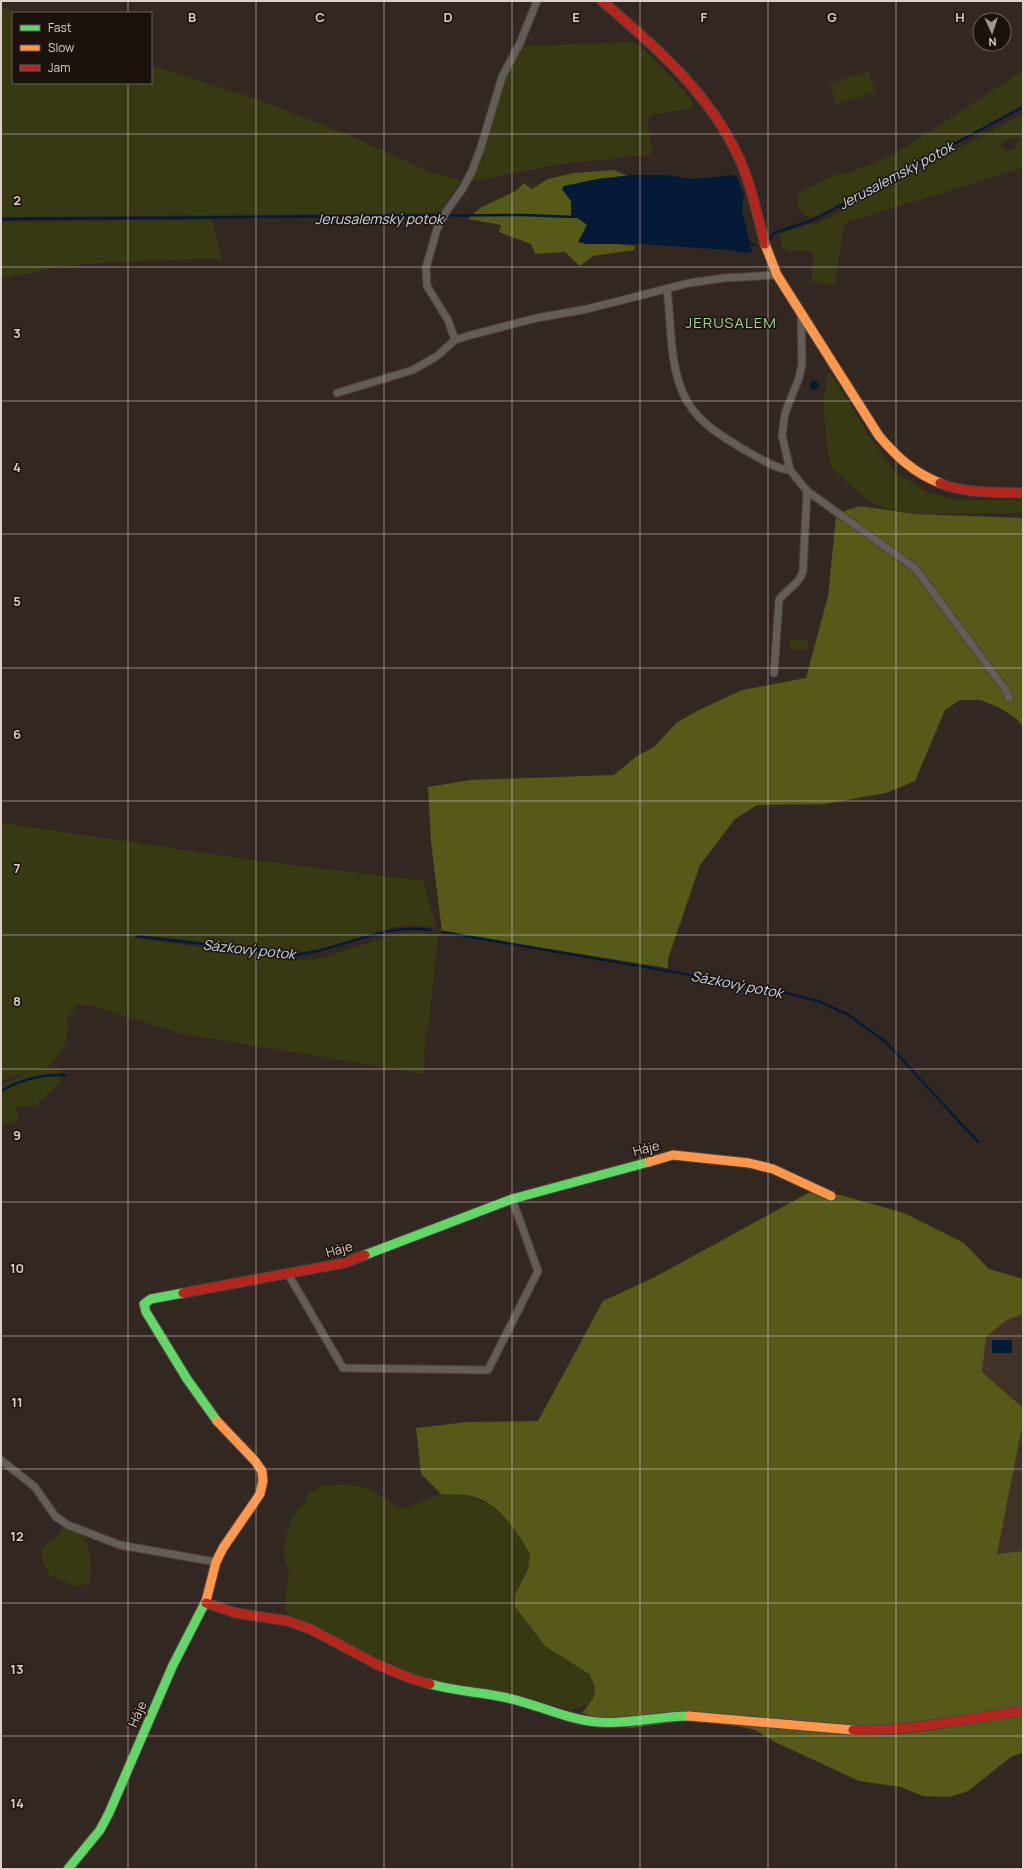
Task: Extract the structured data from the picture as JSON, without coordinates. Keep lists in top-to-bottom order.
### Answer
{
  "streets": {
    "street": ["Háje"]
  },
  "districts": ["JERUSALEM"],
  "water": ["Jerusalemský potok", "Sázkový potok"],
  "legend": ["Fast", "Slow", "Jam"],
  "north": "bottom",
  "grid": {
    "columns": [
      "B",
      "C",
      "D",
      "E",
      "F",
      "G",
      "H"
    ],
    "rows": [
      "2",
      "3",
      "4",
      "5",
      "6",
      "7",
      "8",
      "9",
      "10",
      "11",
      "12",
      "13",
      "14"
    ]
  }
}
